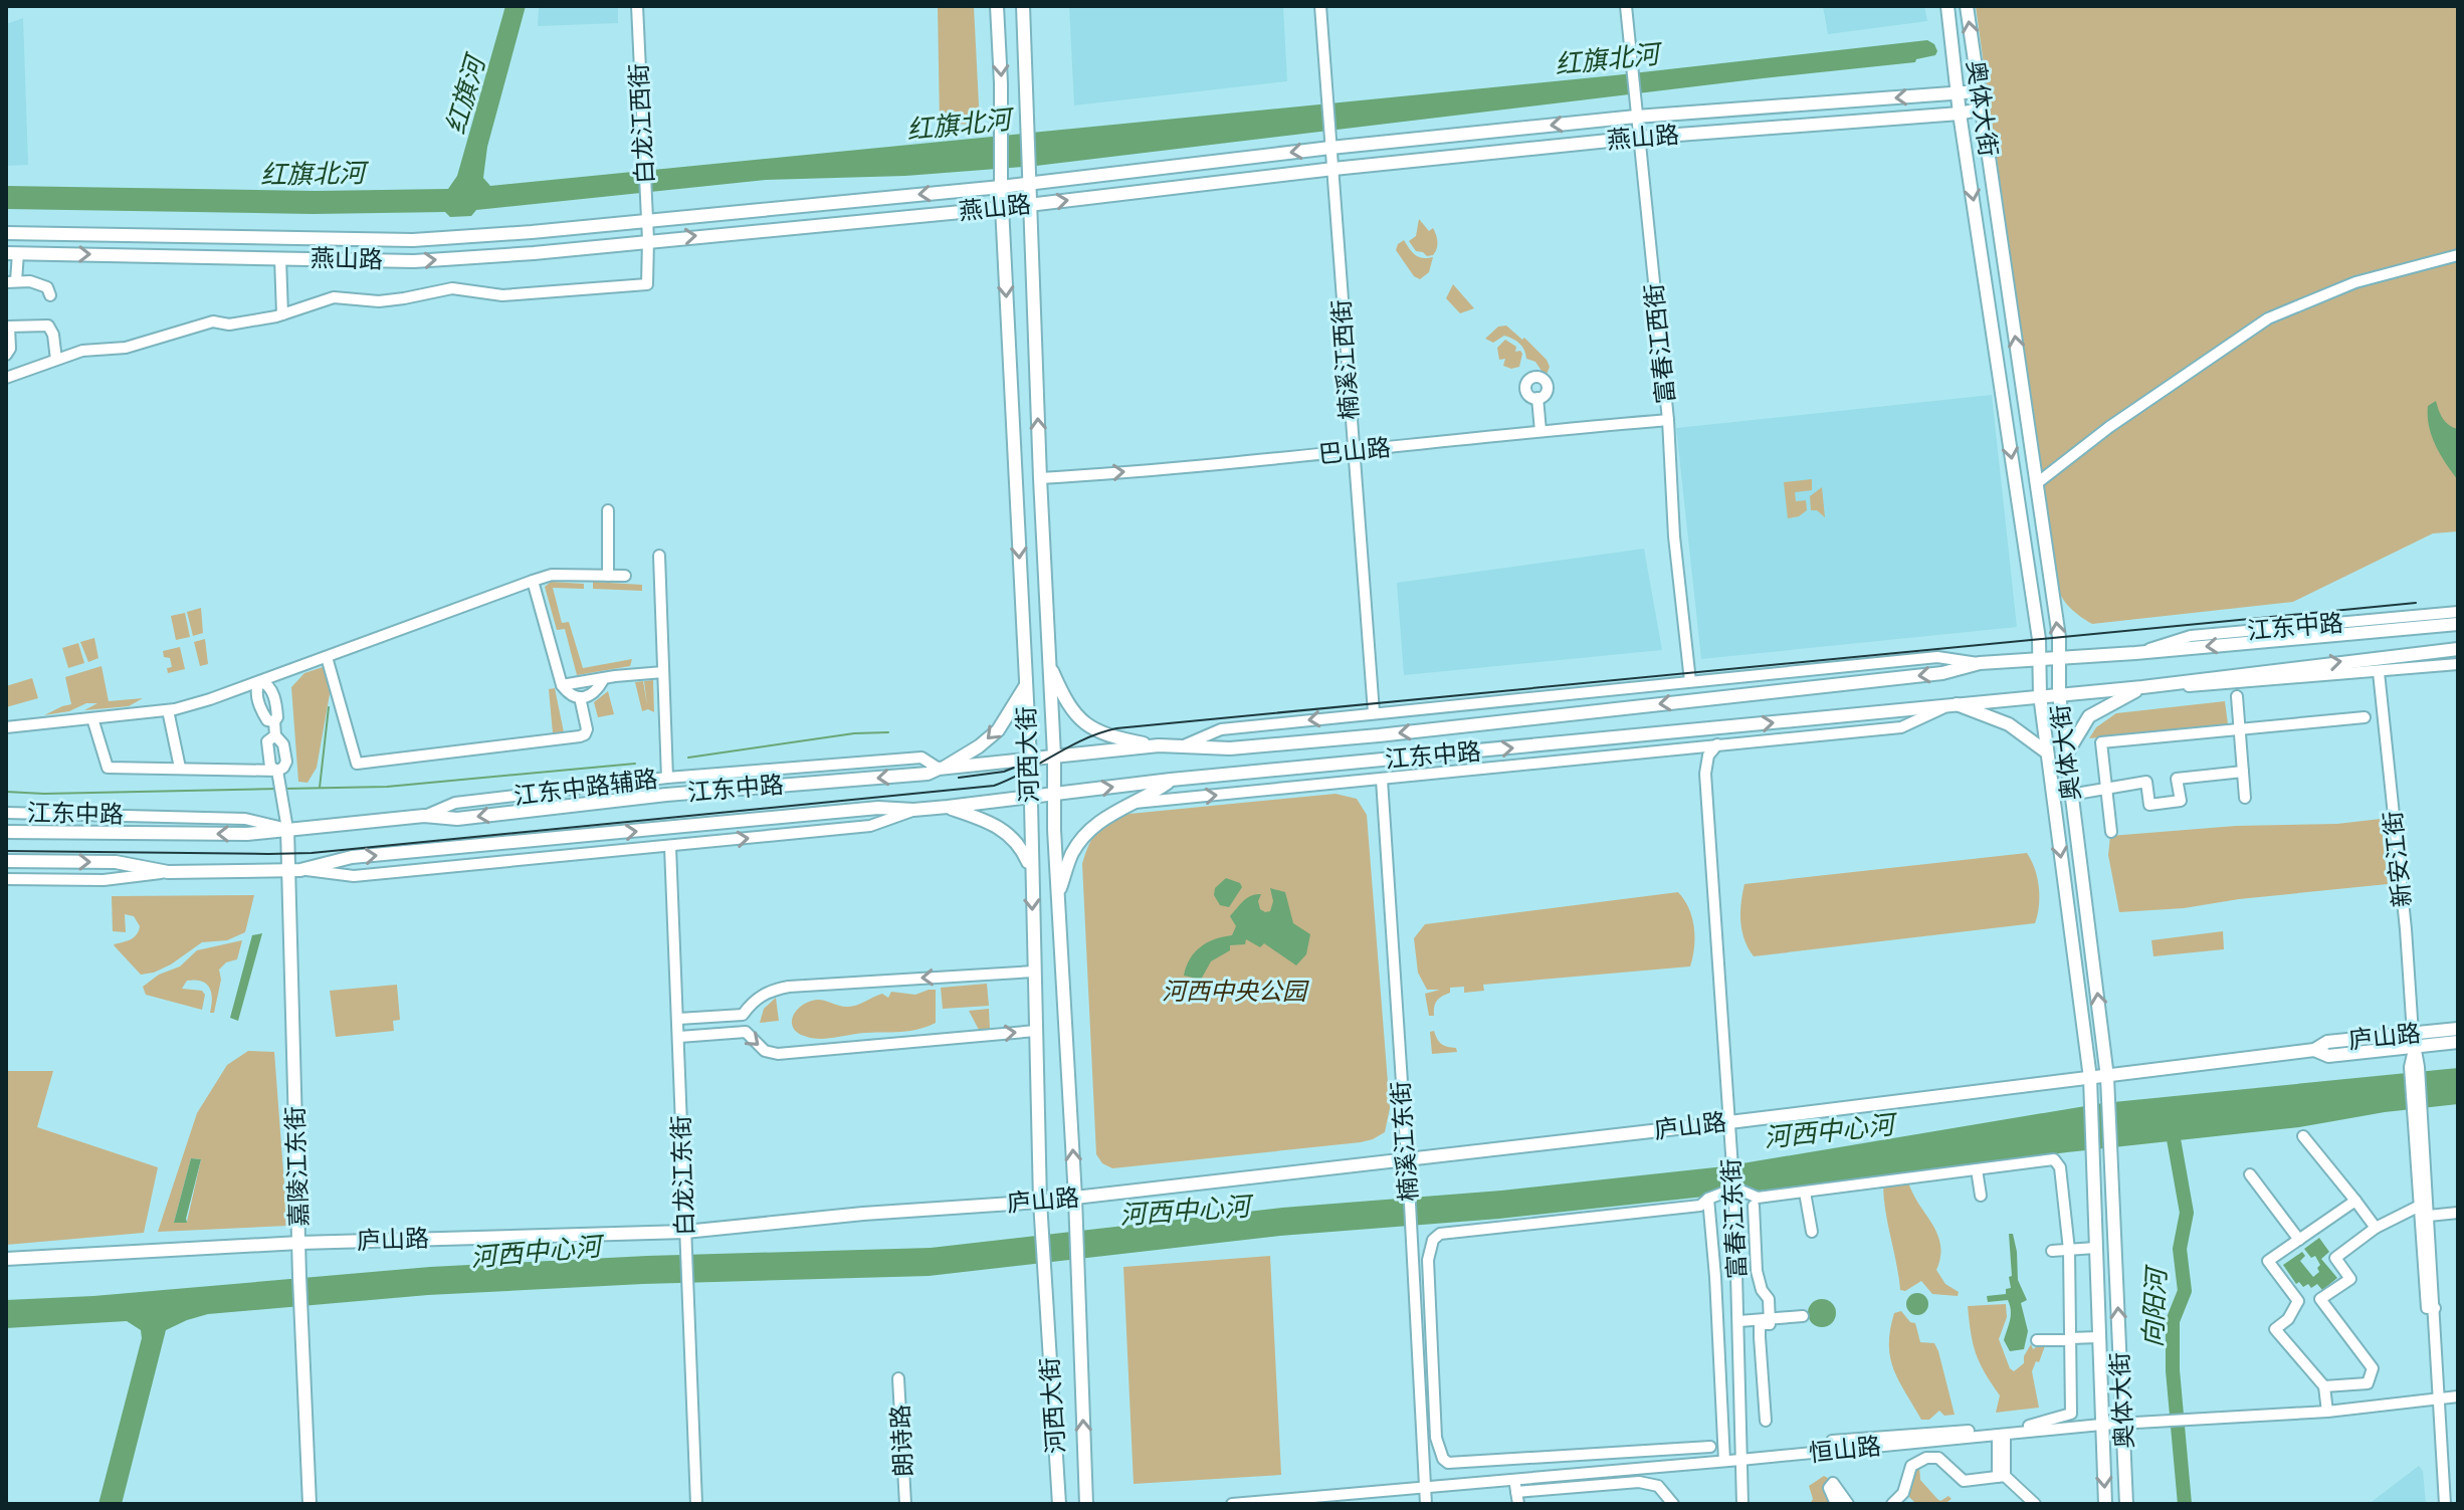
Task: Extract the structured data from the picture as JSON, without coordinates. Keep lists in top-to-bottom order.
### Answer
{
  "streets": {
    "main road": [
      "奥体大街",
      "燕山路",
      "江东中路",
      "河西大街",
      "庐山路",
      "嘉陵江东街"
    ],
    "street": [
      "白龙江西街",
      "富春江西街",
      "楠溪江西街",
      "巴山路",
      "江东中路辅路",
      "新安江街",
      "楠溪江东街",
      "白龙江东街",
      "富春江东街",
      "朗诗路",
      "恒山路"
    ]
  },
  "crossings": [
    ["奥体大街", "燕山路"],
    ["奥体大街", "江东中路"],
    ["奥体大街", "庐山路"],
    ["奥体大街", "恒山路"],
    ["白龙江西街", "燕山路"],
    ["燕山路", "富春江西街"],
    ["燕山路", "楠溪江西街"],
    ["燕山路", "河西大街"],
    ["富春江西街", "巴山路"],
    ["富春江西街", "江东中路"],
    ["楠溪江西街", "巴山路"],
    ["楠溪江西街", "江东中路"],
    ["巴山路", "河西大街"],
    ["江东中路", "河西大街"],
    ["江东中路", "江东中路辅路"],
    ["江东中路", "新安江街"],
    ["江东中路", "楠溪江东街"],
    ["江东中路", "嘉陵江东街"],
    ["江东中路", "白龙江东街"],
    ["江东中路", "富春江东街"],
    ["河西大街", "庐山路"],
    ["新安江街", "庐山路"],
    ["新安江街", "恒山路"],
    ["庐山路", "楠溪江东街"],
    ["庐山路", "嘉陵江东街"],
    ["庐山路", "白龙江东街"],
    ["庐山路", "富春江东街"],
    ["楠溪江东街", "恒山路"],
    ["富春江东街", "恒山路"]
  ],
  "one_way": ["巴山路"],
  "water": [
    "红旗北河",
    "红旗河",
    "河西中心河",
    "向阳河"
  ],
  "parks": ["河西中央公园"]
}
